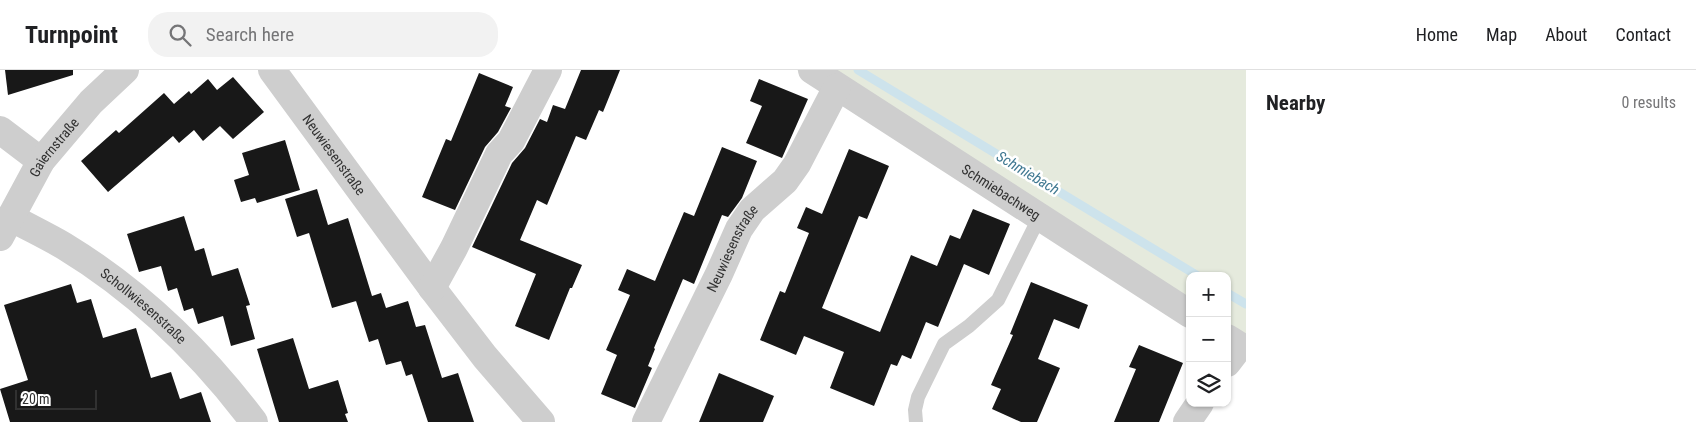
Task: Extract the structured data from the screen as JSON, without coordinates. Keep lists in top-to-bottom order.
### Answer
{
  "streets": {
    "street": [
      "Gaiernstraße",
      "Neuwiesenstraße",
      "Schmiebachweg",
      "Schollwiesenstraße"
    ]
  },
  "crossings": [
    ["Gaiernstraße", "Schollwiesenstraße"],
    ["Neuwiesenstraße", "Schmiebachweg"]
  ],
  "water": ["Schmiebach"],
  "scale_bar": "20 m",
  "page": {
    "header": "Turnpoint",
    "search": "Search here",
    "nav": [
      "Home",
      "Map",
      "About",
      "Contact"
    ],
    "heading": ["Nearby", "0 results"],
    "map_buttons": ["+", "−"],
    "scale": "20 m"
  }
}
